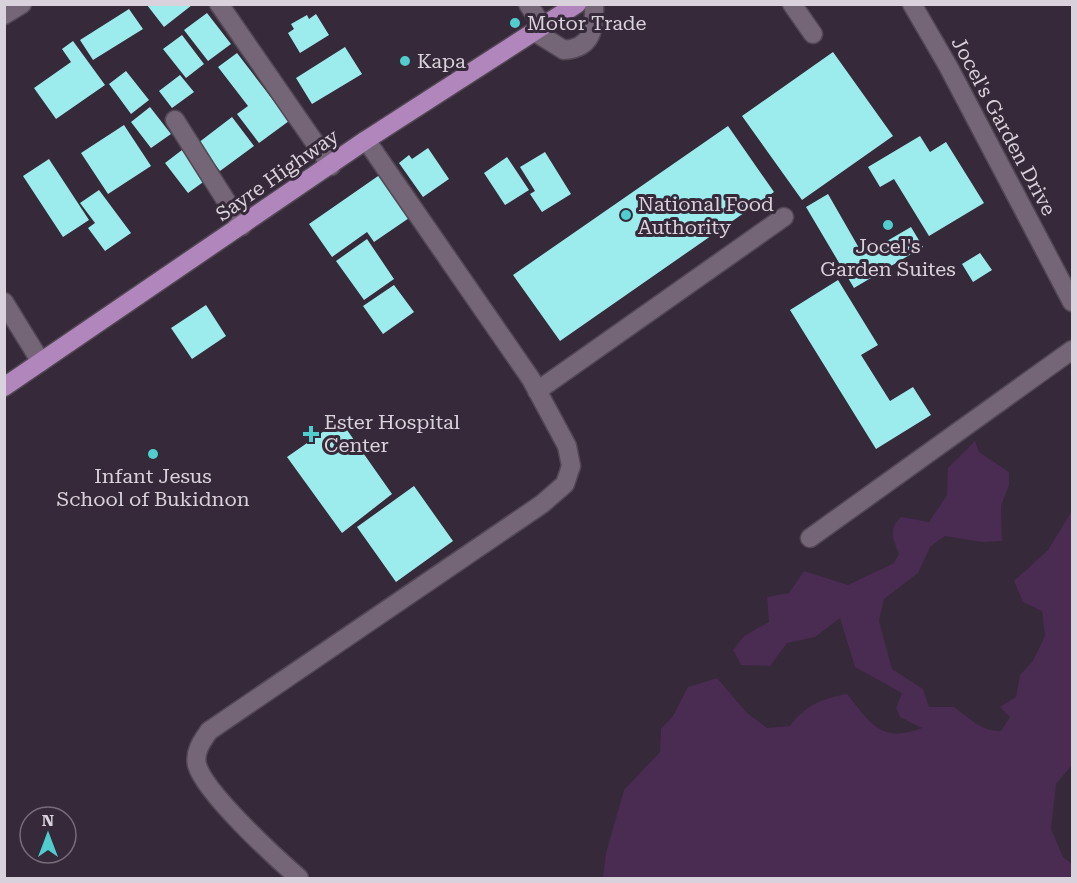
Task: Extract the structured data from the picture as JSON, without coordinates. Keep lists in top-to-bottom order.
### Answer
{
  "streets": {
    "highway": ["Sayre Highway"],
    "street": ["Jocel's Garden Drive"]
  },
  "places": {
    "other": [
      "Motor Trade",
      "Kapa",
      "National Food Authority",
      "Jocel's Garden Suites",
      "Infant Jesus School of Bukidnon"
    ],
    "health": ["Ester Hospital Center"]
  },
  "north": "top"
}
